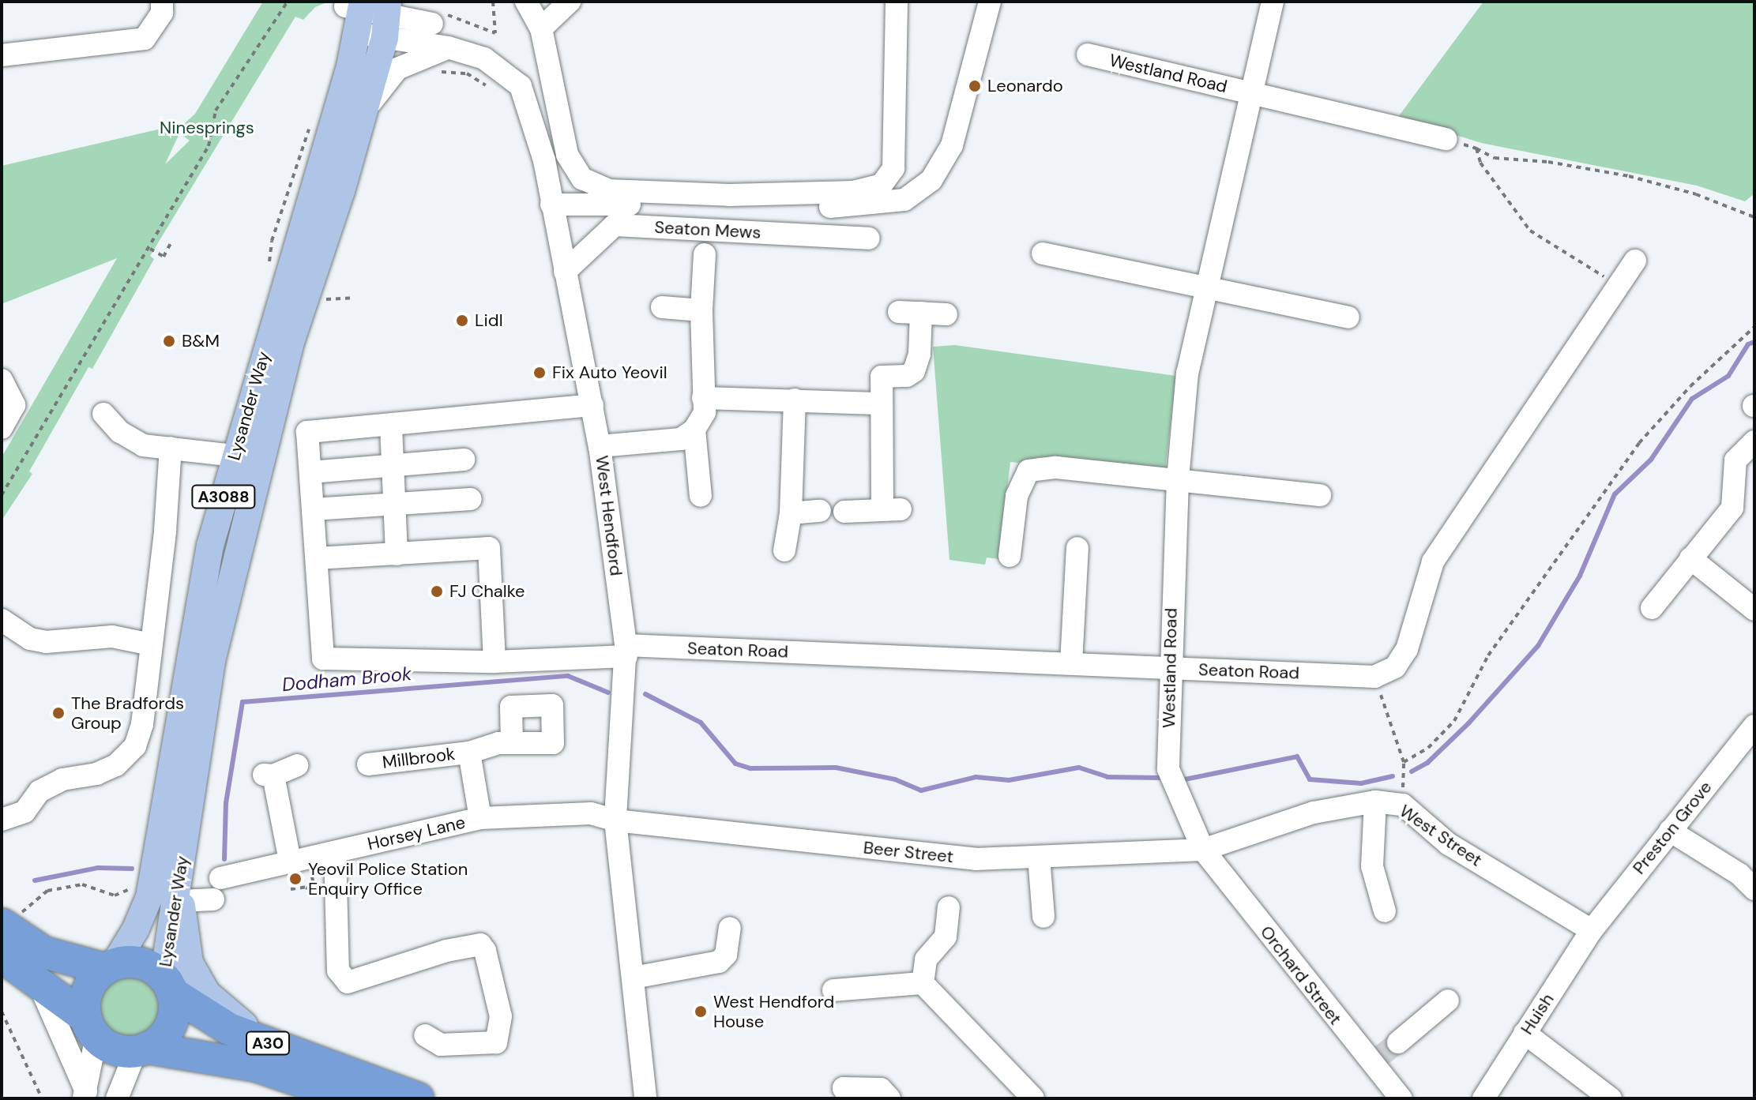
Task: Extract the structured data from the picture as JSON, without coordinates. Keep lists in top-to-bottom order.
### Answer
{
  "streets": {
    "highway": ["A30"],
    "main road": ["Lysander Way", "A3088"],
    "street": [
      "Westland Road",
      "Seaton Mews",
      "West Hendford",
      "Seaton Road",
      "Millbrook",
      "Preston Grove",
      "Horsey Lane",
      "West Street",
      "Beer Street",
      "Orchard Street",
      "Huish"
    ]
  },
  "crossings": [
    ["Westland Road", "Seaton Road"],
    ["Westland Road", "West Street"],
    ["Westland Road", "Beer Street"],
    ["Westland Road", "Orchard Street"],
    ["Seaton Mews", "West Hendford"],
    ["Lysander Way", "West Hendford"],
    ["Lysander Way", "A30"],
    ["West Hendford", "Seaton Road"],
    ["West Hendford", "Horsey Lane"],
    ["West Hendford", "Beer Street"],
    ["Millbrook", "Horsey Lane"],
    ["Preston Grove", "West Street"],
    ["Preston Grove", "Huish"],
    ["Horsey Lane", "Beer Street"],
    ["West Street", "Beer Street"],
    ["West Street", "Orchard Street"],
    ["West Street", "Huish"],
    ["Beer Street", "Orchard Street"]
  ],
  "water": ["Dodham Brook"],
  "parks": ["Ninesprings"],
  "places": [
    "Leonardo",
    "Lidl",
    "B&M",
    "Fix Auto Yeovil",
    "FJ Chalke",
    "The Bradfords Group",
    "Yeovil Police Station Enquiry Office",
    "West Hendford House"
  ]
}
